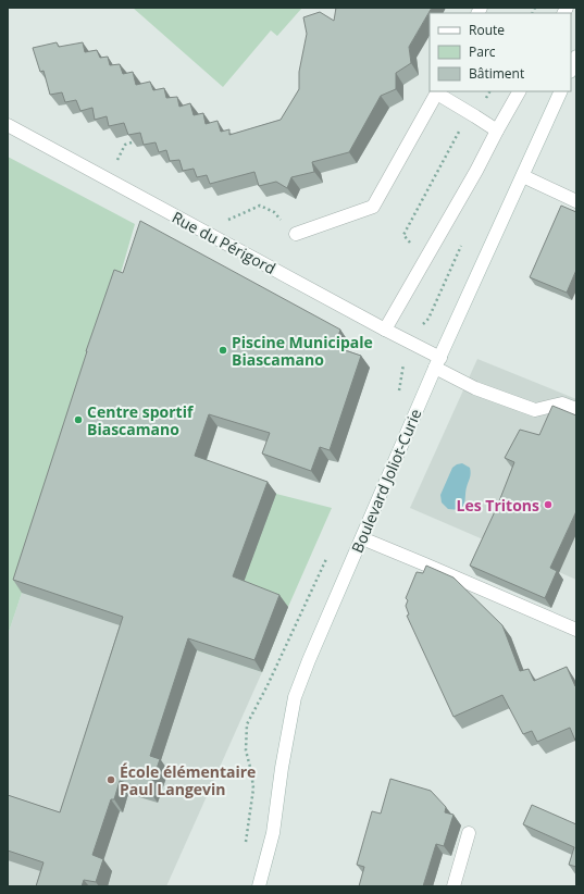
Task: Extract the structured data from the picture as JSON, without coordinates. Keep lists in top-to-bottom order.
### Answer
{
  "streets": {
    "main road": ["Rue du Périgord", "Boulevard Joliot-Curie"]
  },
  "crossings": [
    ["Rue du Périgord", "Boulevard Joliot-Curie"]
  ],
  "places": [
    "Piscine Municipale Biascamano",
    "Centre sportif Biascamano",
    "Les Tritons",
    "École élémentaire Paul Langevin"
  ],
  "legend": ["Route", "Parc", "Bâtiment"]
}
